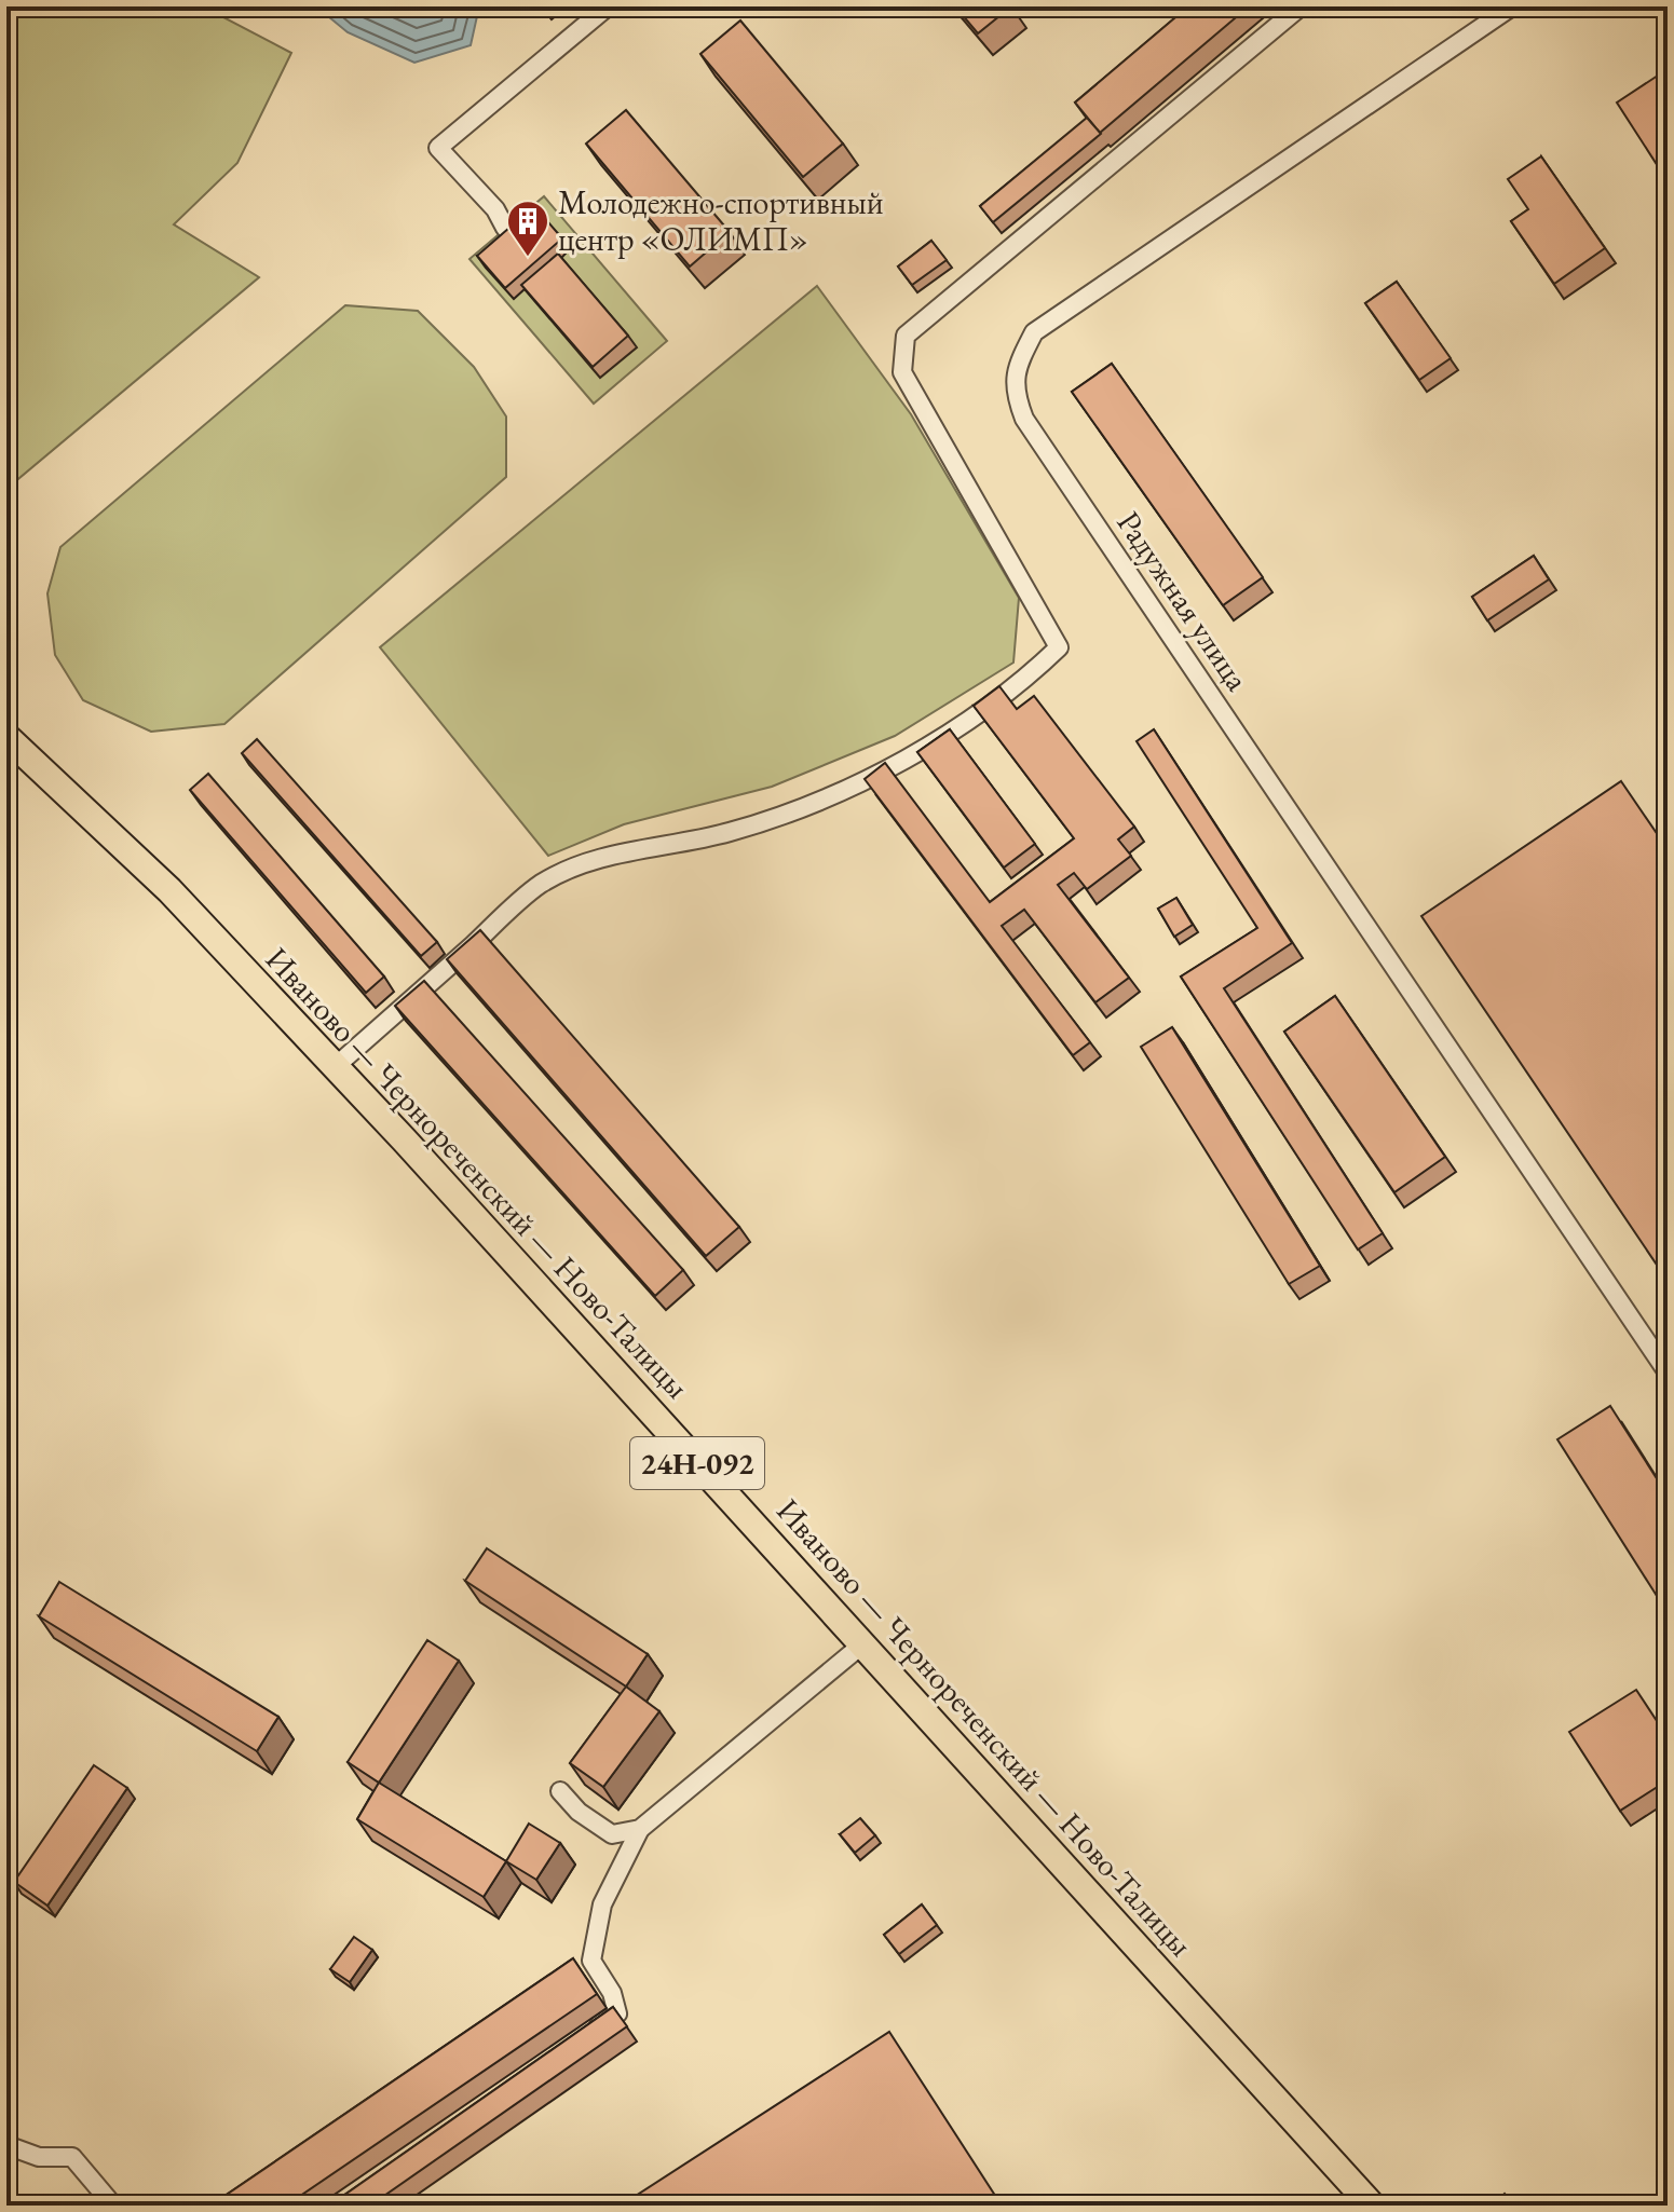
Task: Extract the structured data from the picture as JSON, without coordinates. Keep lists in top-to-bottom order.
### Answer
{
  "streets": {
    "main road": ["Иваново — Чернореченский — Ново-Талицы", "24Н-092"],
    "street": ["Радужная улица"]
  },
  "places": {
    "building": ["Молодежно-спортивный центр «ОЛИМП»"]
  }
}
